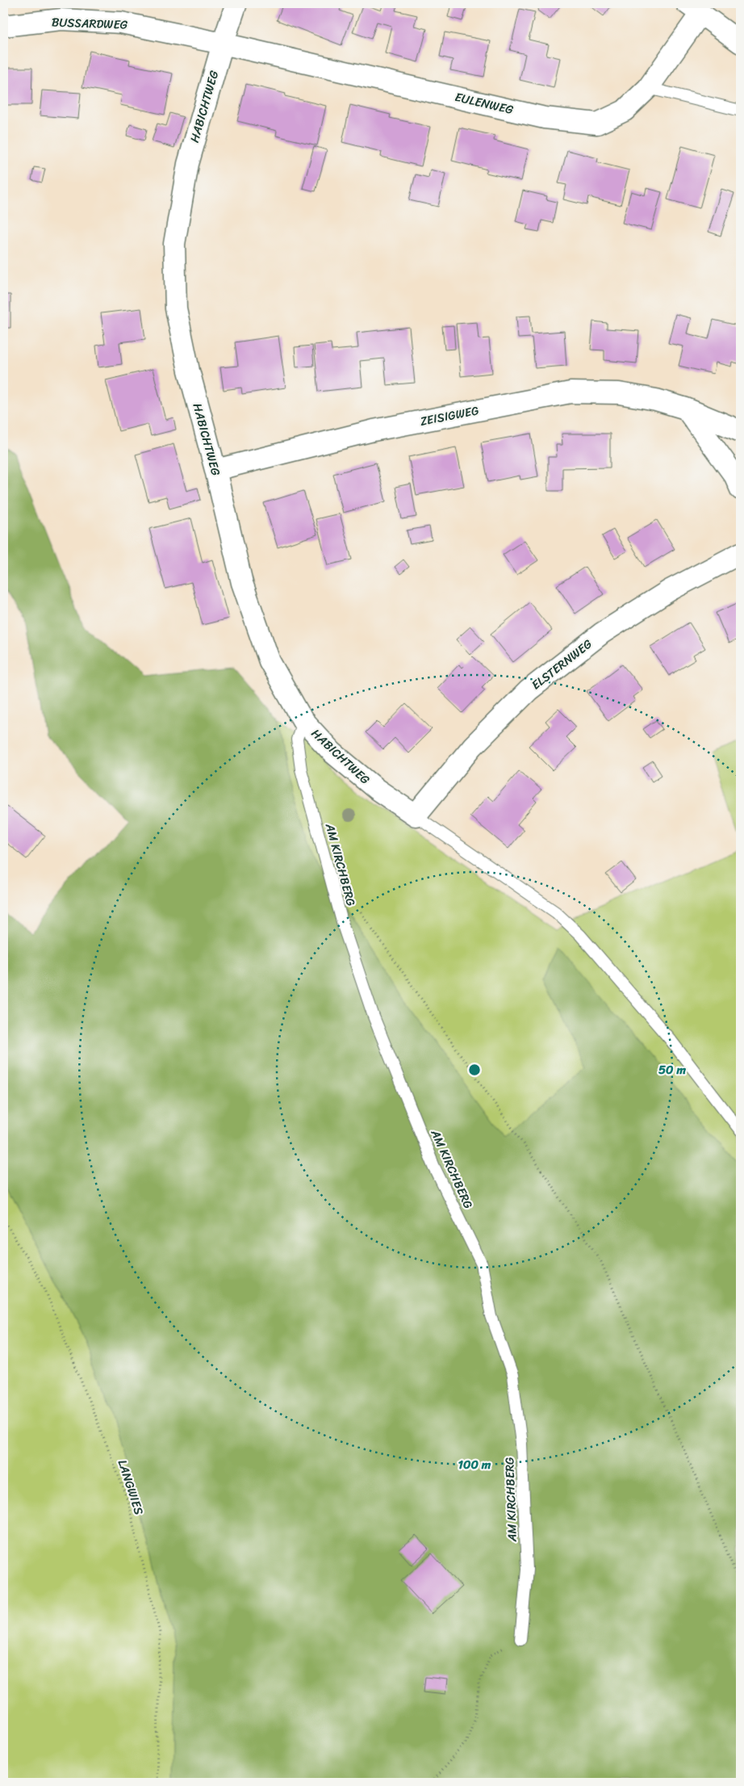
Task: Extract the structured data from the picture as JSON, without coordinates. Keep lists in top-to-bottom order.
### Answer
{
  "streets": {
    "street": [
      "BUSSARDWEG",
      "EULENWEG",
      "HABICHTWEG",
      "ZEISIGWEG",
      "ELSTERNWEG"
    ],
    "lane": ["AM KIRCHBERG"],
    "path": ["LANGWIES"]
  },
  "crossings": [
    ["BUSSARDWEG", "EULENWEG"],
    ["BUSSARDWEG", "HABICHTWEG"],
    ["EULENWEG", "HABICHTWEG"],
    ["HABICHTWEG", "ZEISIGWEG"],
    ["HABICHTWEG", "ELSTERNWEG"],
    ["HABICHTWEG", "AM KIRCHBERG"]
  ],
  "rings": ["50 m", "100 m"]
}
